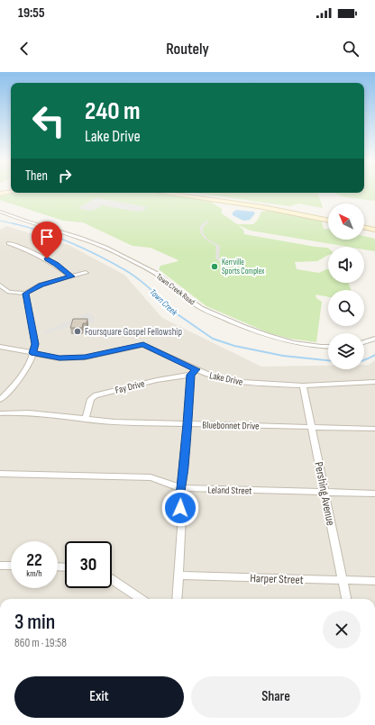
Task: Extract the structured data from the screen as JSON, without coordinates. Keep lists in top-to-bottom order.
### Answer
{
  "streets": {
    "street": [
      "Town Creek Road",
      "Lake Drive",
      "Fay Drive",
      "Bluebonnet Drive",
      "Leland Street",
      "Pershing Avenue",
      "Harper Street"
    ]
  },
  "crossings": [
    ["Lake Drive", "Pershing Avenue"],
    ["Fay Drive", "Bluebonnet Drive"],
    ["Bluebonnet Drive", "Pershing Avenue"],
    ["Leland Street", "Pershing Avenue"],
    ["Pershing Avenue", "Harper Street"]
  ],
  "water": ["Town Creek"],
  "places": ["Kerrville Sports Complex", "Foursquare Gospel Fellowship"],
  "north": "top left",
  "page": {
    "status": "19:55",
    "header": "Routely",
    "turn": ["240 m", "Lake Drive"],
    "then": "Then",
    "speed": "22 km/h",
    "limit": "30",
    "heading": ["3 min", "860 m · 19:58"],
    "buttons": ["Exit", "Share"]
  }
}
